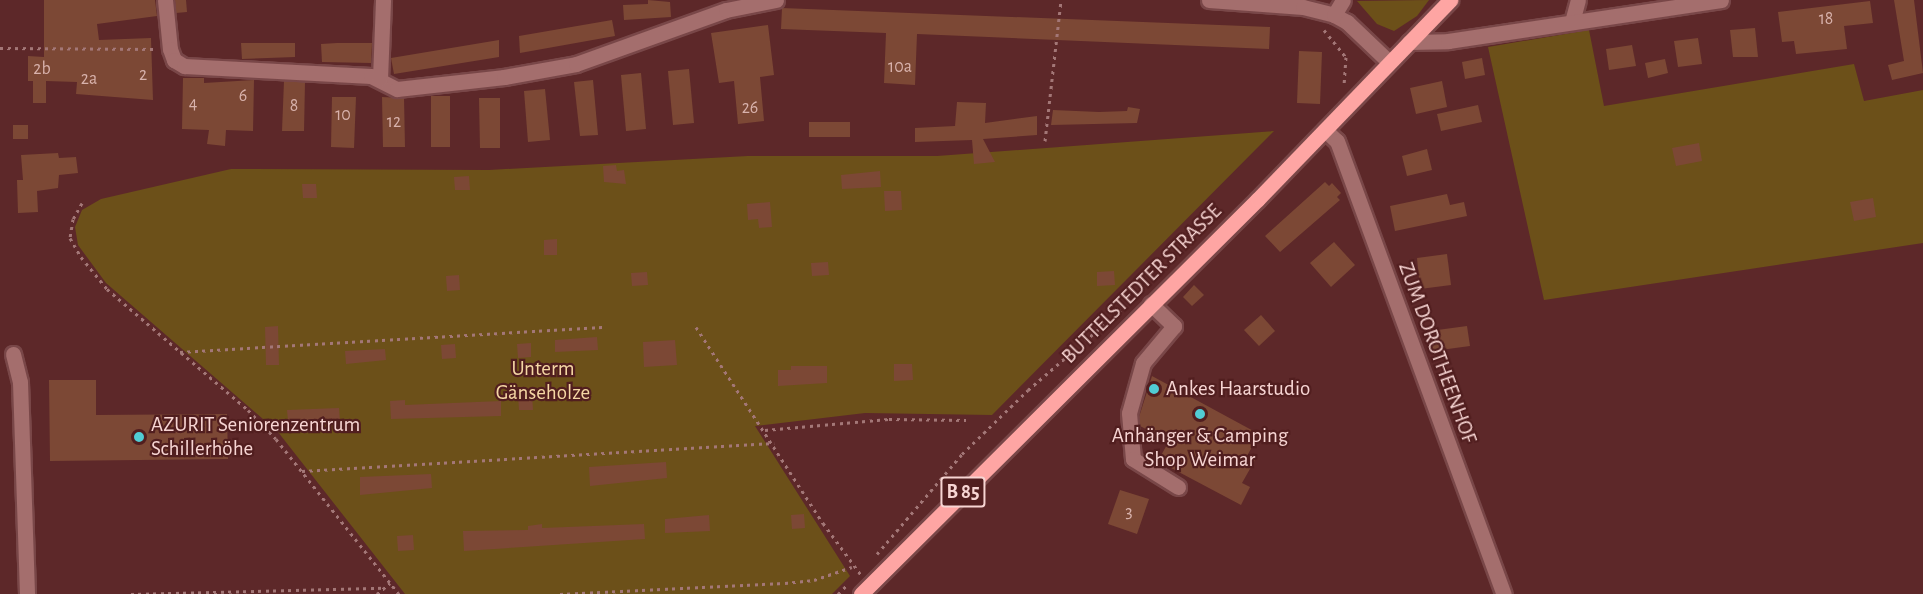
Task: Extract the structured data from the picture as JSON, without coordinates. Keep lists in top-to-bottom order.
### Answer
{
  "streets": {
    "main road": ["BUTTELSTEDTER STRASSE", "B 85"],
    "street": ["ZUM DOROTHEENHOF"]
  },
  "crossings": [
    ["BUTTELSTEDTER STRASSE", "ZUM DOROTHEENHOF"]
  ],
  "parks": ["Unterm Gänseholze"],
  "places": ["Ankes Haarstudio", "Anhänger & Camping Shop Weimar", "AZURIT Seniorenzentrum Schillerhöhe"],
  "house_numbers": [
    "18",
    "10a",
    "2b",
    "2",
    "2a",
    "6",
    "4",
    "8",
    "26",
    "10",
    "12",
    "3"
  ]
}
